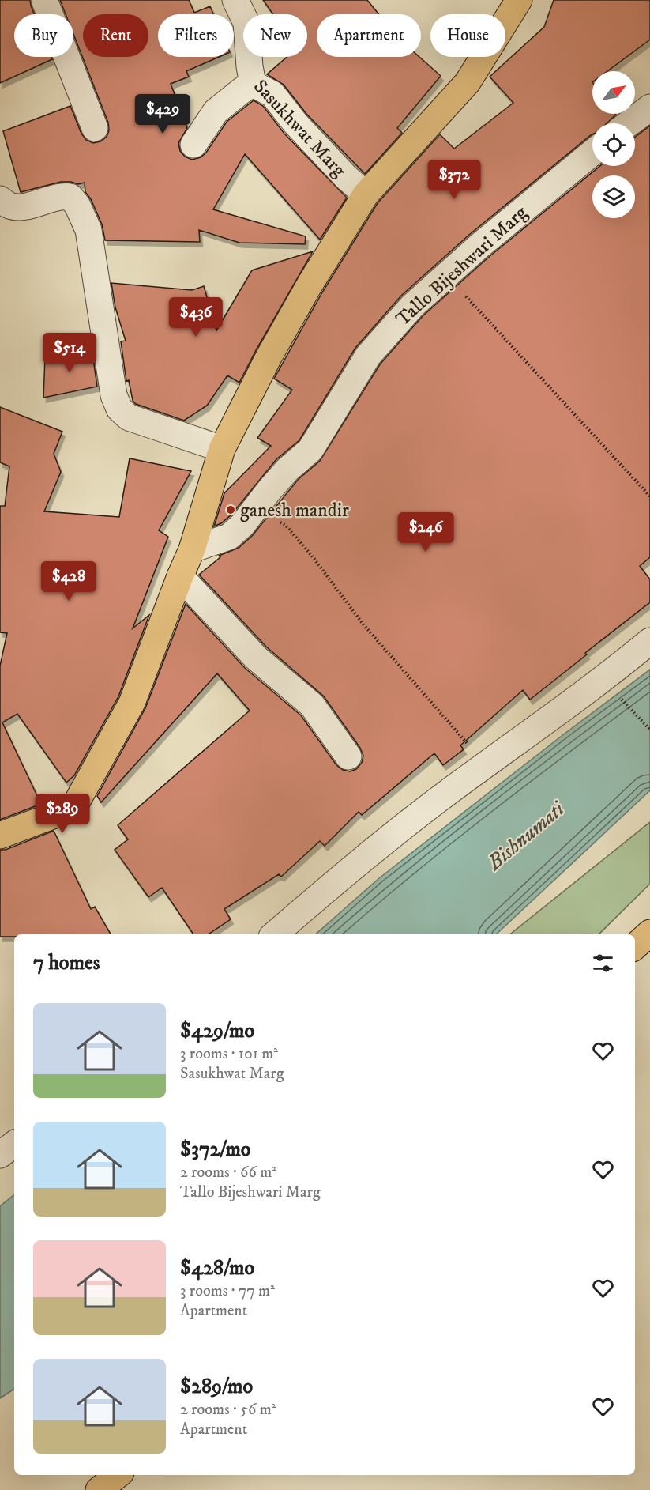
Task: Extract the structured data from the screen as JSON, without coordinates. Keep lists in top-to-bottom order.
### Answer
{
  "streets": {
    "street": ["Sasukhwat Marg", "Tallo Bijeshwari Marg"]
  },
  "water": ["Bishnumati"],
  "places": ["ganesh mandir"],
  "north": "top right",
  "page": {
    "chip": [
      "Buy",
      "Rent",
      "Filters",
      "New",
      "Apartment",
      "House"
    ],
    "price": [
      "$429",
      "$372",
      "$436",
      "$514",
      "$246",
      "$428",
      "$289"
    ],
    "heading": "7 homes",
    "list": [
      {
        "name": "$429/mo",
        "note": "3 rooms · 101 m² · Sasukhwat Marg"
      },
      {
        "name": "$372/mo",
        "note": "2 rooms · 66 m² · Tallo Bijeshwari Marg"
      },
      {
        "name": "$428/mo",
        "note": "3 rooms · 77 m² · Apartment"
      },
      {
        "name": "$289/mo",
        "note": "2 rooms · 56 m² · Apartment"
      }
    ]
  }
}
